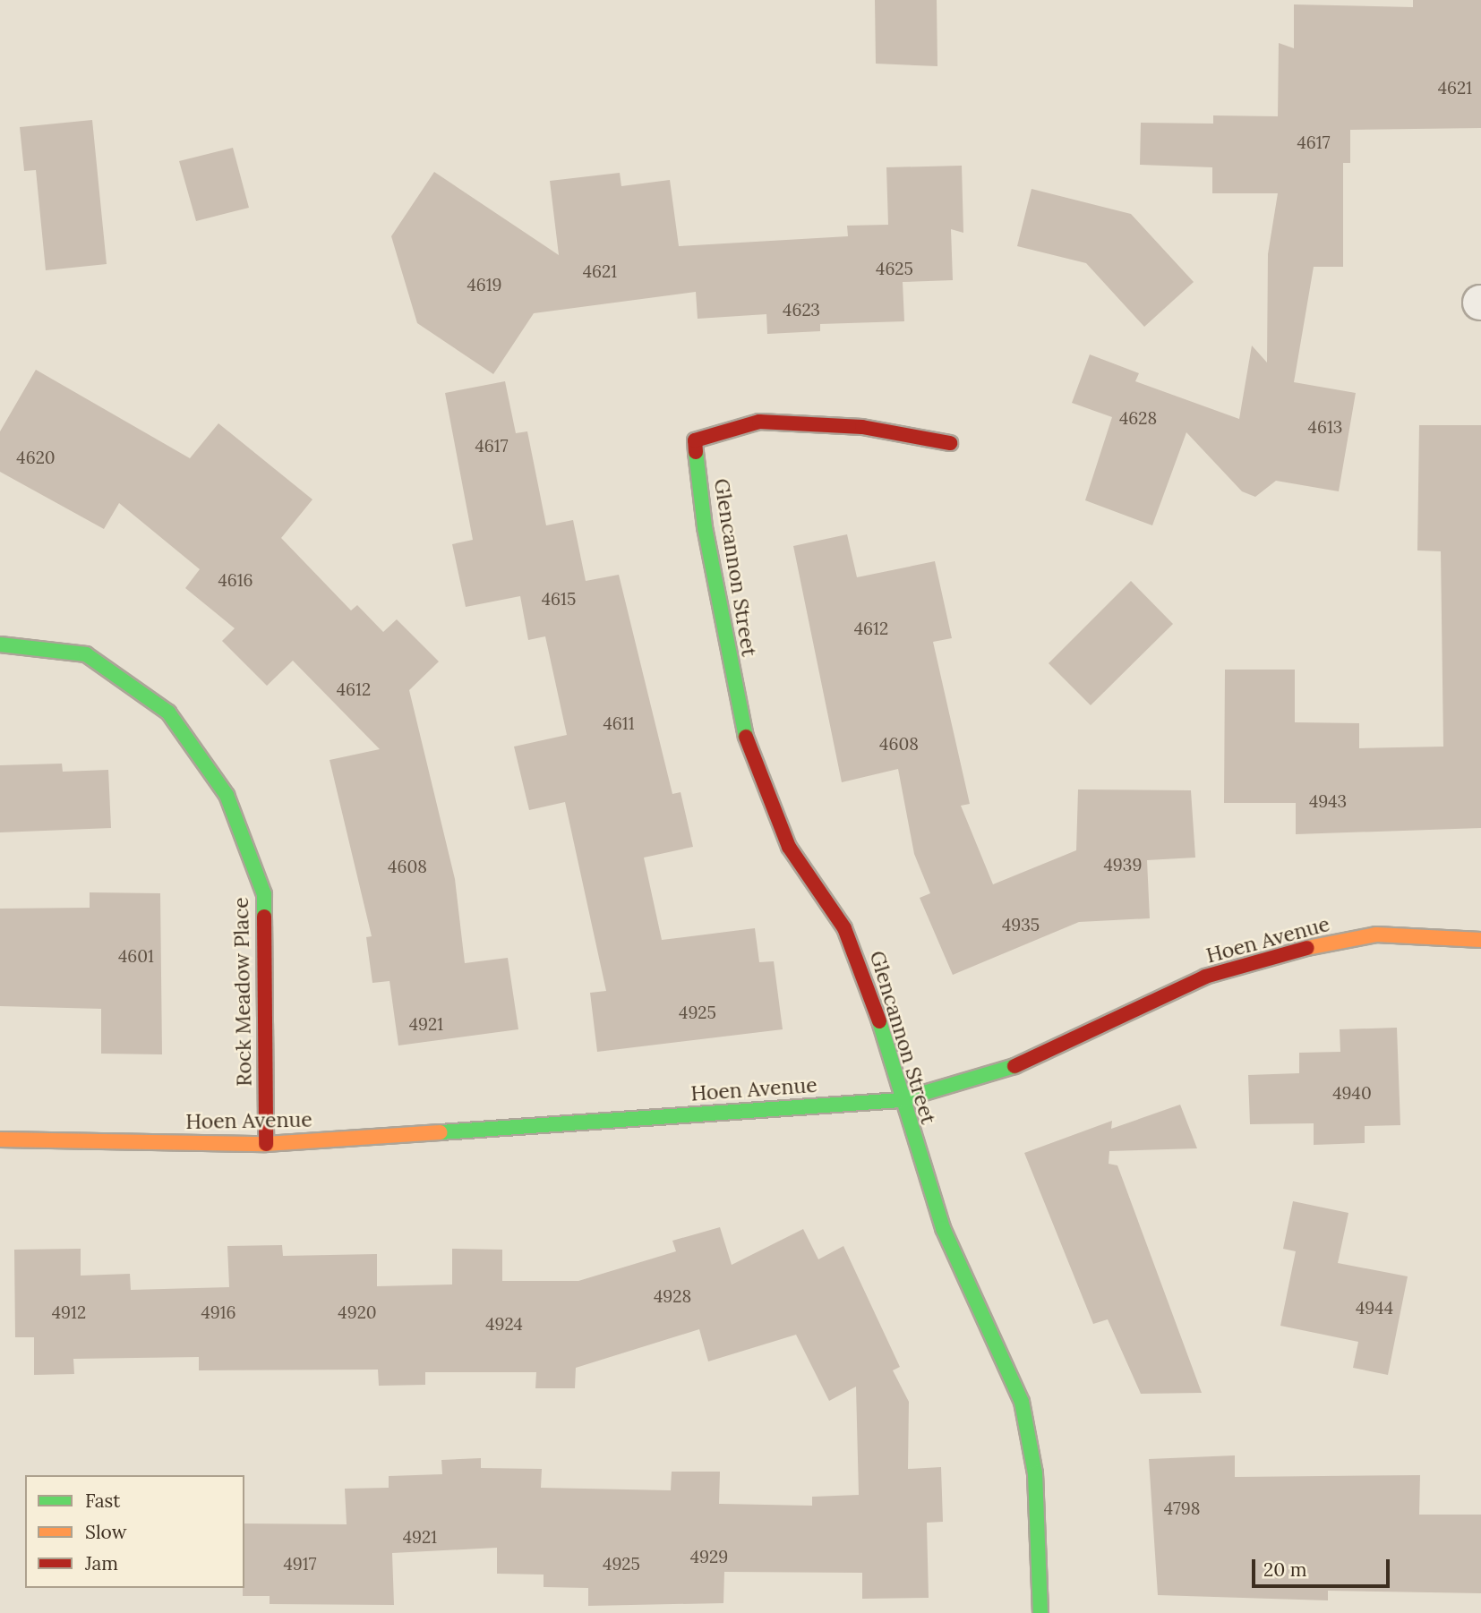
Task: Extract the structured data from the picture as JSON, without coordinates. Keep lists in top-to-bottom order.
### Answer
{
  "streets": {
    "street": ["Glencannon Street", "Hoen Avenue", "Rock Meadow Place"]
  },
  "crossings": [
    ["Glencannon Street", "Hoen Avenue"],
    ["Hoen Avenue", "Rock Meadow Place"]
  ],
  "house_numbers": [
    "4621",
    "4617",
    "4625",
    "4621",
    "4619",
    "4623",
    "4628",
    "4613",
    "4617",
    "4620",
    "4616",
    "4615",
    "4612",
    "4612",
    "4611",
    "4608",
    "4943",
    "4939",
    "4608",
    "4935",
    "4601",
    "4925",
    "4921",
    "4940",
    "4928",
    "4944",
    "4912",
    "4916",
    "4920",
    "4924",
    "4798",
    "4921",
    "4929",
    "4917",
    "4925"
  ],
  "legend": ["Fast", "Slow", "Jam"],
  "scale_bar": "20 m"
}
